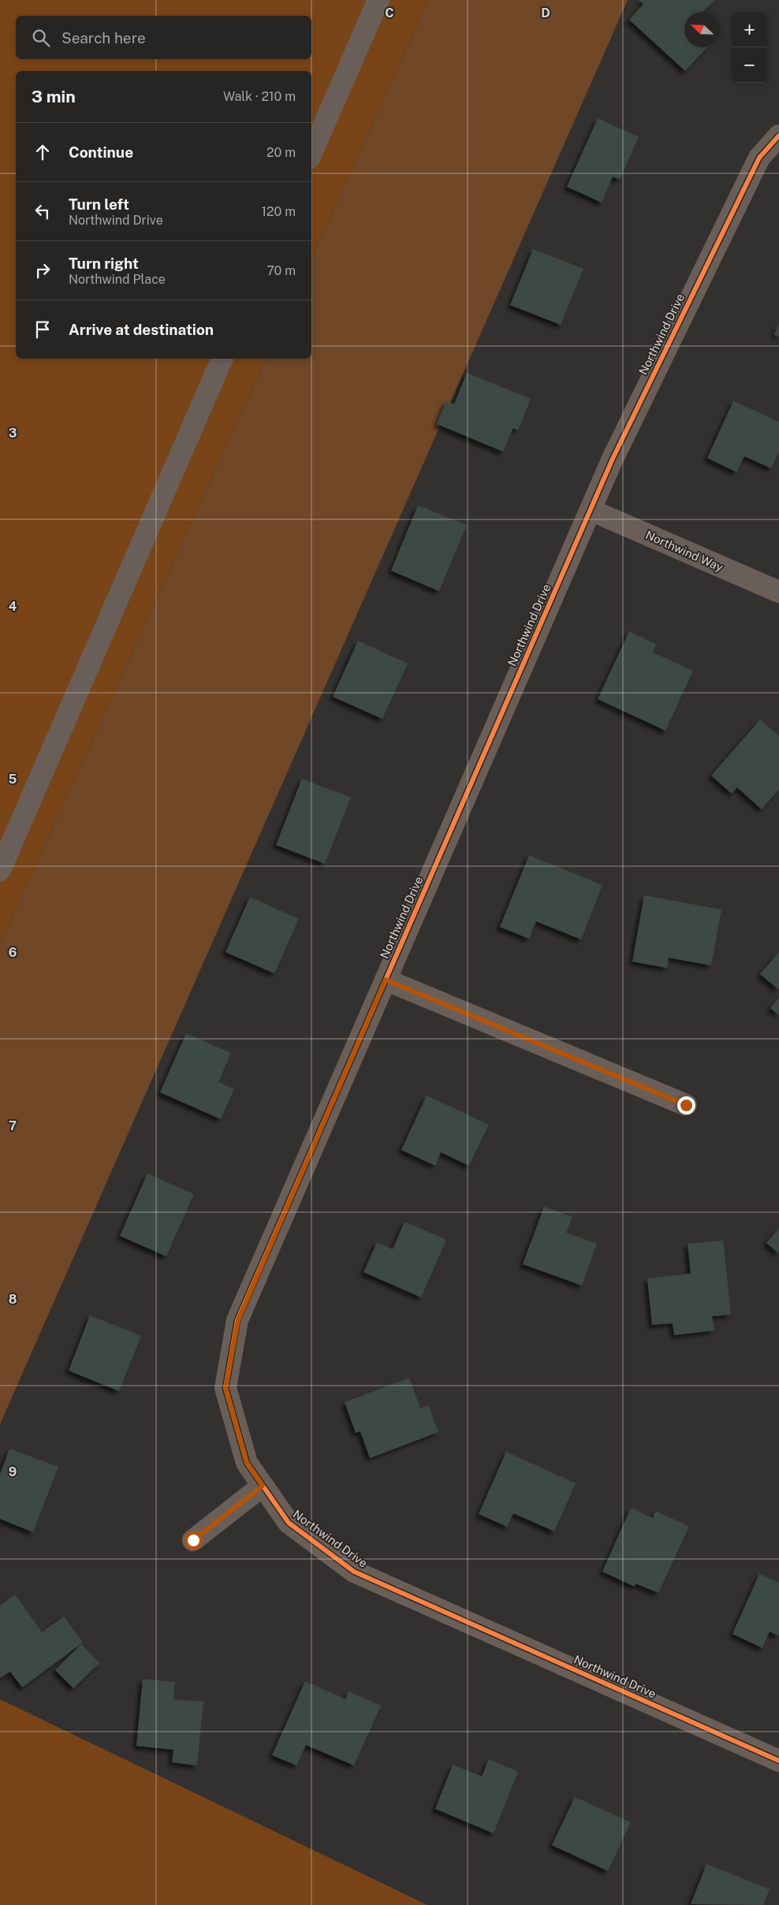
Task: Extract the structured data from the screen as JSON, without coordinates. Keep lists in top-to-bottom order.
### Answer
{
  "streets": {
    "street": ["Northwind Drive", "Northwind Way"]
  },
  "crossings": [
    ["Northwind Drive", "Northwind Way"]
  ],
  "north": "top left",
  "page": {
    "map_buttons": ["+", "−"],
    "search": "Search here",
    "heading": ["3 min", "Walk · 210 m"],
    "list": [
      ["Continue", "20 m"],
      ["Turn left", "Northwind Drive", "120 m"],
      ["Turn right", "Northwind Place", "70 m"],
      "Arrive at destination"
    ]
  },
  "grid": {
    "columns": ["C", "D"],
    "rows": [
      "3",
      "4",
      "5",
      "6",
      "7",
      "8",
      "9"
    ]
  }
}
